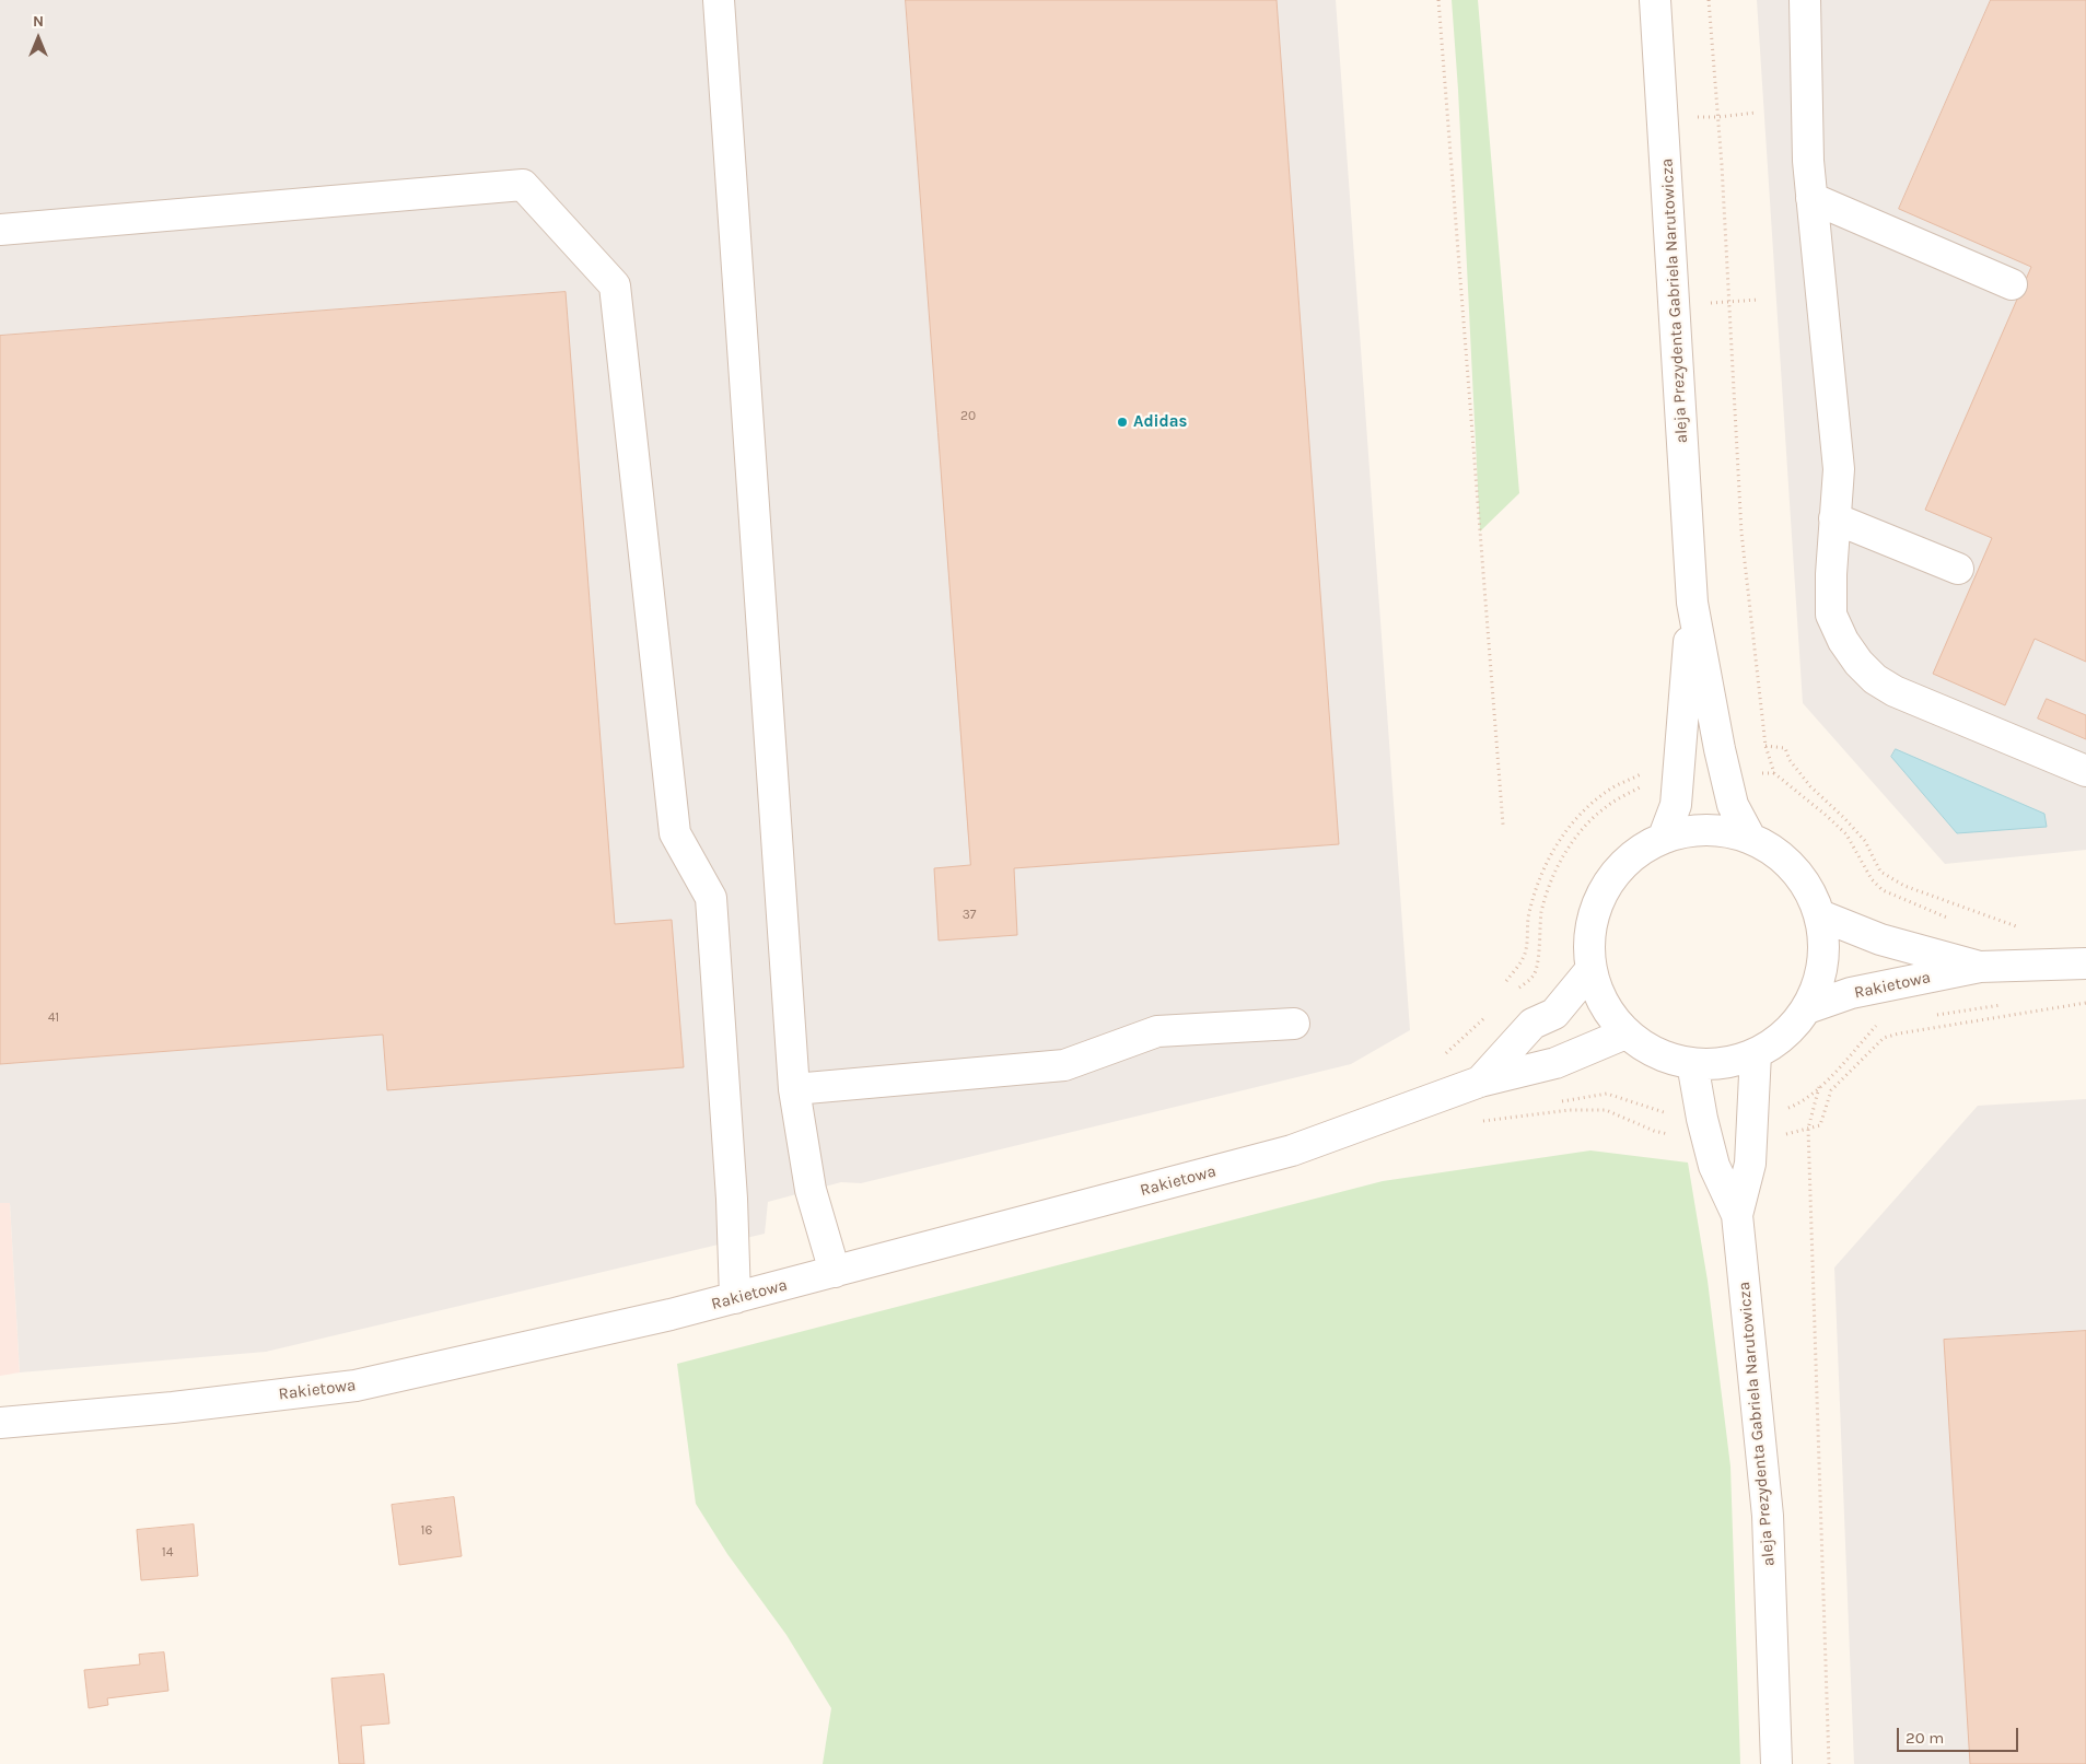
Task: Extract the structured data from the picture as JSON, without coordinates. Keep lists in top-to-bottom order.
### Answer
{
  "streets": {
    "street": ["aleja Prezydenta Gabriela Narutowicza", "Rakietowa"]
  },
  "places": ["Adidas"],
  "house_numbers": [
    "20",
    "37",
    "41",
    "16",
    "14"
  ],
  "scale_bar": "20 m",
  "north": "top"
}
